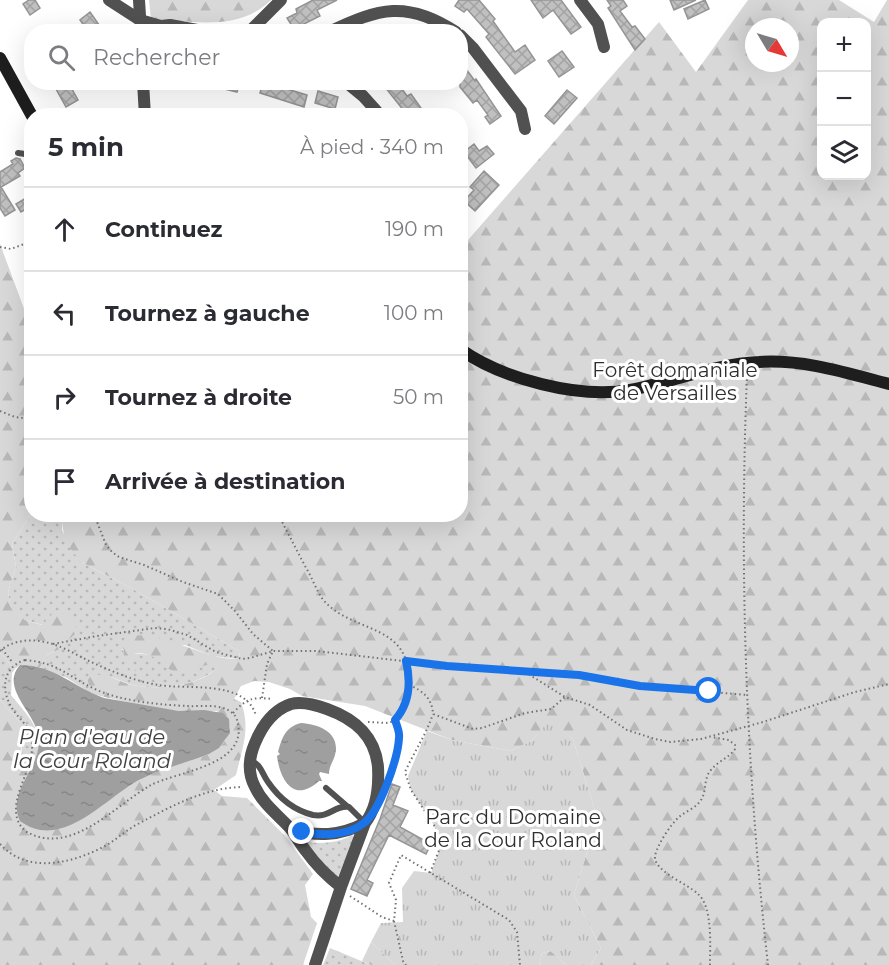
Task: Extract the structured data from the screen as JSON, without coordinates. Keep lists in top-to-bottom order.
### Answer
{
  "water": ["Plan d'eau de la Cour Roland"],
  "parks": ["Forêt domaniale de Versailles", "Parc du Domaine de la Cour Roland"],
  "north": "bottom right",
  "page": {
    "map_buttons": ["+", "−"],
    "search": "Rechercher",
    "heading": ["5 min", "À pied · 340 m"],
    "list": [
      ["Continuez", "190 m"],
      ["Tournez à gauche", "100 m"],
      ["Tournez à droite", "50 m"],
      "Arrivée à destination"
    ]
  }
}
